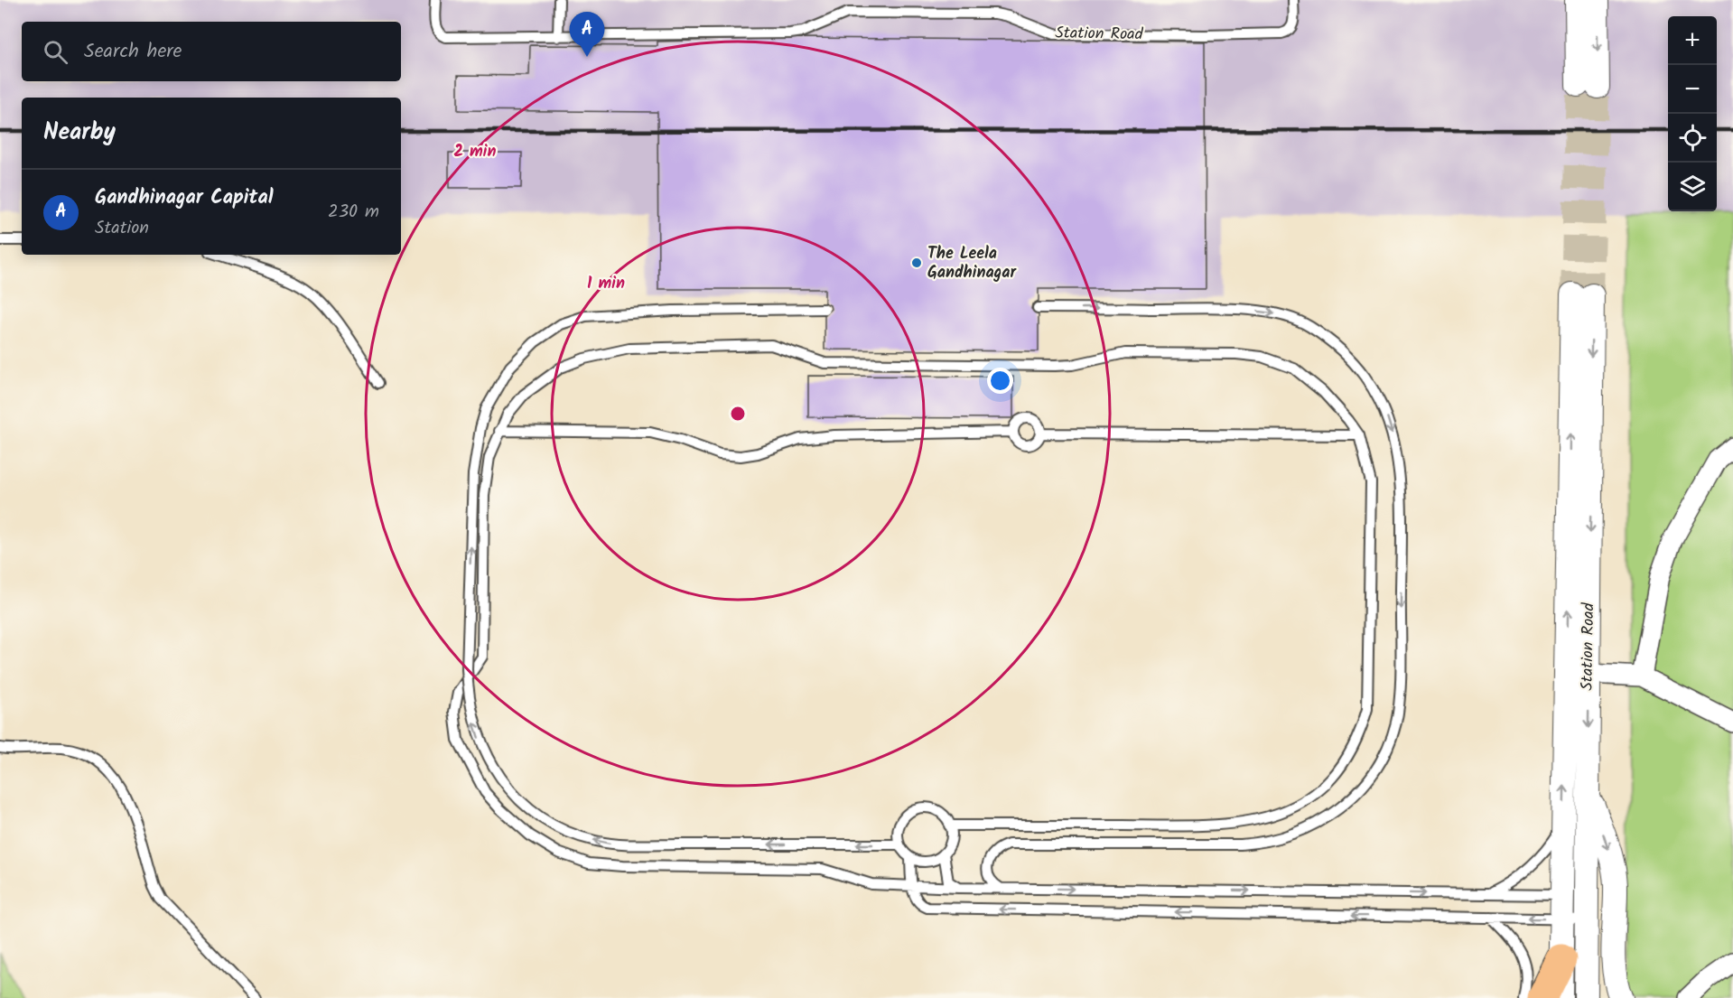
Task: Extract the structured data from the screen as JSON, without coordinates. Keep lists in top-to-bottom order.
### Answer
{
  "streets": {
    "street": ["Station Road"]
  },
  "places": ["The Leela Gandhinagar"],
  "page": {
    "pins": "A",
    "map_buttons": ["+", "−"],
    "search": "Search here",
    "heading": "Nearby",
    "list": [
      {
        "mark": "A",
        "name": "Gandhinagar Capital",
        "note": "Station",
        "value": "230 m"
      }
    ]
  },
  "rings": ["2 min", "1 min"]
}
